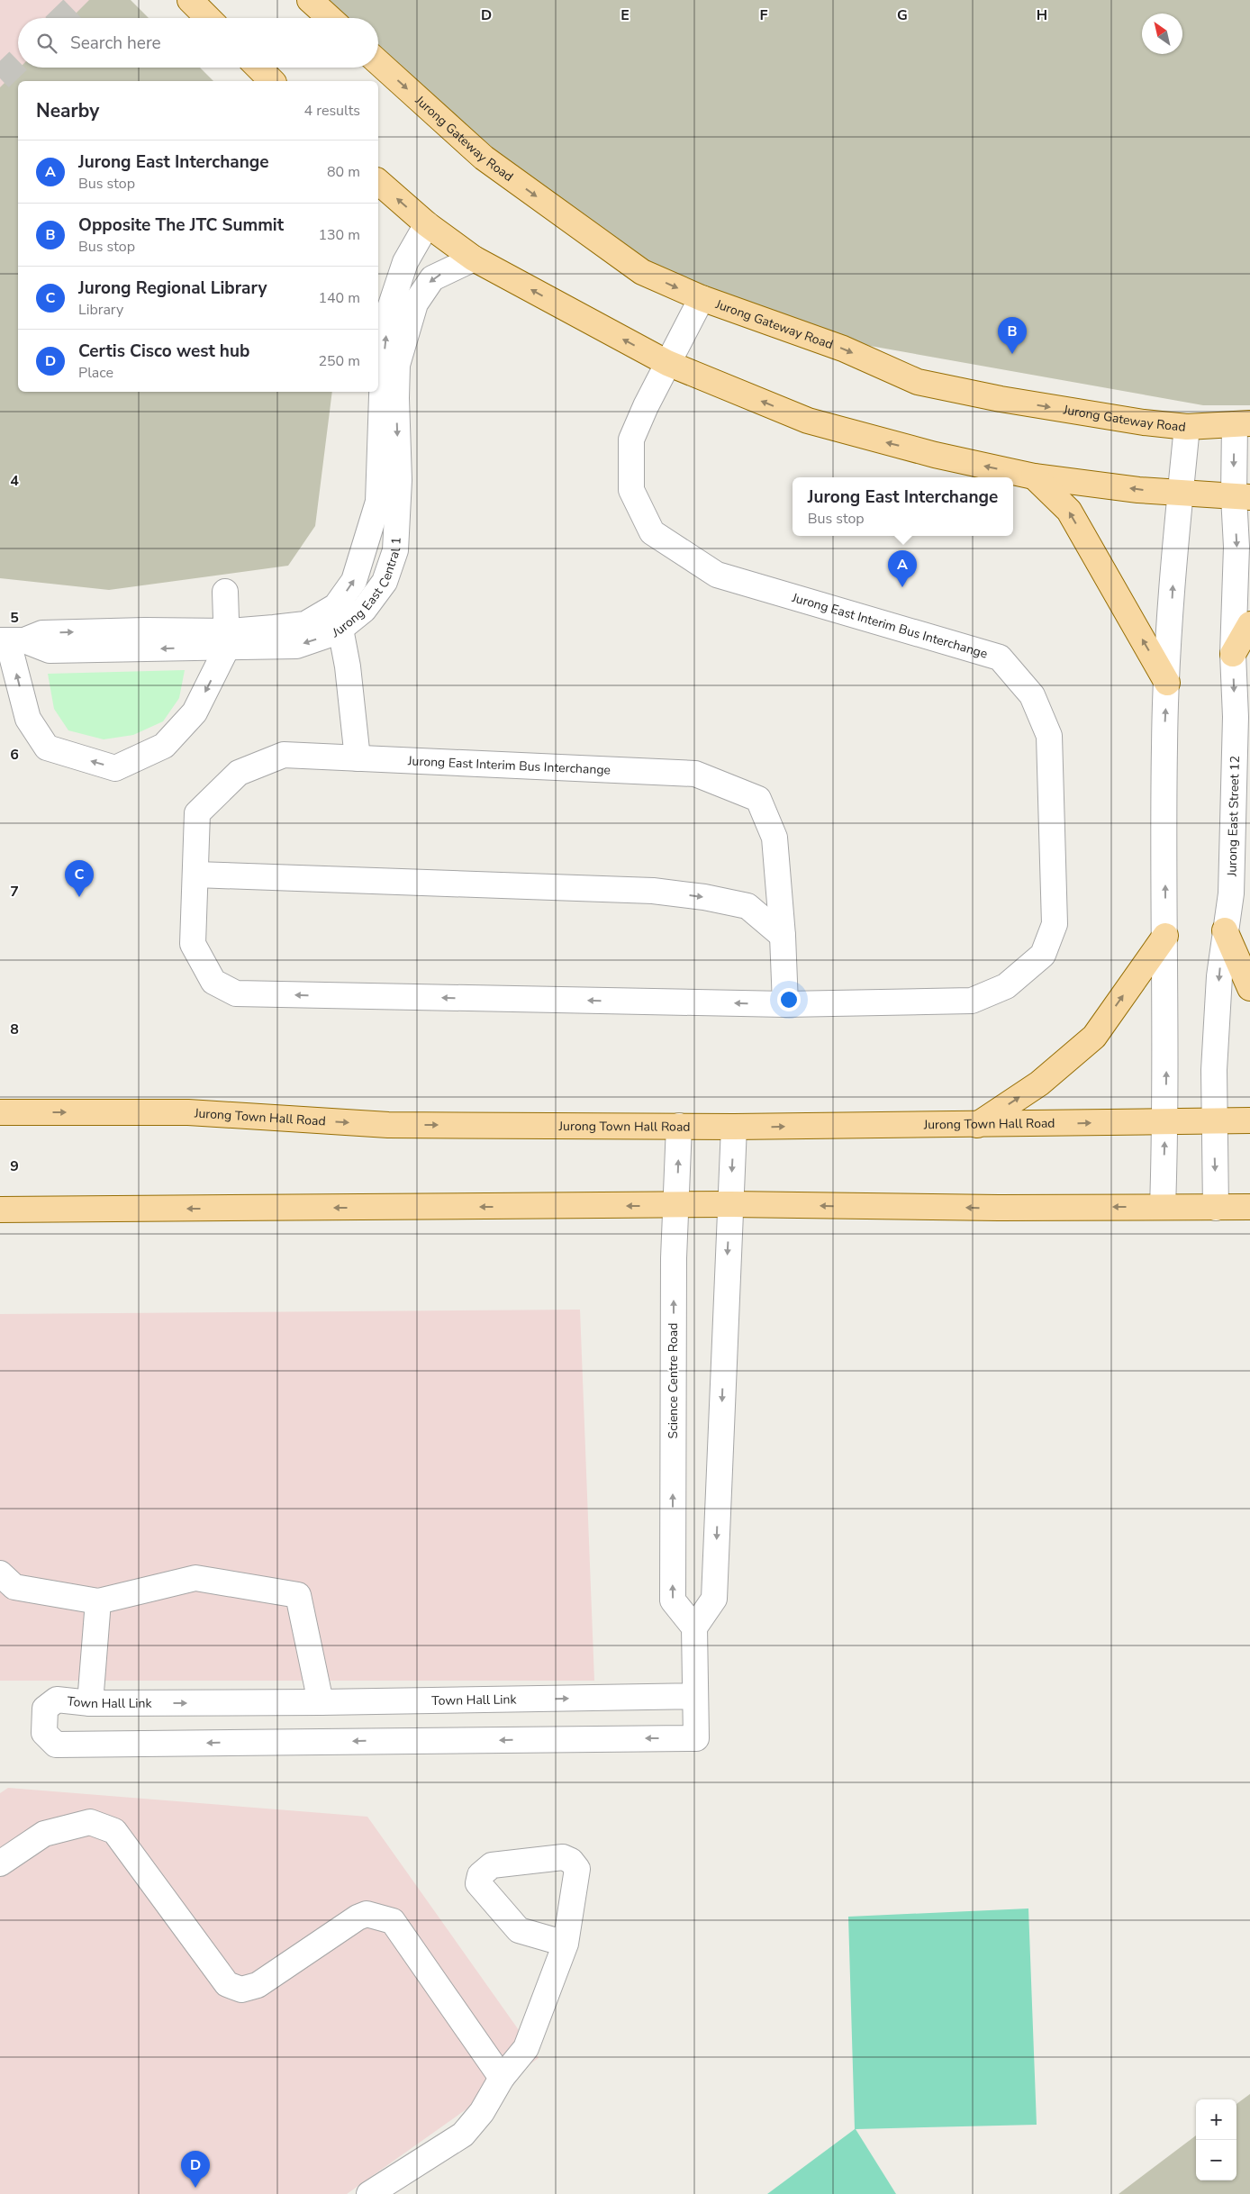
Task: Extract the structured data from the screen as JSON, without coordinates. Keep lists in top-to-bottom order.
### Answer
{
  "streets": {
    "main road": ["Jurong Gateway Road", "Jurong Town Hall Road"],
    "street": [
      "Jurong East Central 1",
      "Jurong East Interim Bus Interchange",
      "Jurong East Street 12",
      "Science Centre Road",
      "Town Hall Link"
    ]
  },
  "crossings": [
    ["Jurong Gateway Road", "Jurong East Interim Bus Interchange"],
    ["Jurong Gateway Road", "Jurong East Street 12"],
    ["Jurong East Street 12", "Jurong Town Hall Road"],
    ["Jurong Town Hall Road", "Science Centre Road"]
  ],
  "north": "top left",
  "page": {
    "search": "Search here",
    "heading": ["Nearby", "4 results"],
    "list": [
      {
        "mark": "A",
        "name": "Jurong East Interchange",
        "note": "Bus stop",
        "value": "80 m"
      },
      {
        "mark": "B",
        "name": "Opposite The JTC Summit",
        "note": "Bus stop",
        "value": "130 m"
      },
      {
        "mark": "C",
        "name": "Jurong Regional Library",
        "note": "Library",
        "value": "140 m"
      },
      {
        "mark": "D",
        "name": "Certis Cisco west hub",
        "note": "Place",
        "value": "250 m"
      }
    ],
    "pins": [
      "B",
      "A",
      "C",
      "D"
    ],
    "popup": ["Jurong East Interchange", "Bus stop"],
    "map_buttons": ["+", "−"]
  },
  "grid": {
    "columns": [
      "D",
      "E",
      "F",
      "G",
      "H"
    ],
    "rows": [
      "4",
      "5",
      "6",
      "7",
      "8",
      "9"
    ]
  }
}
